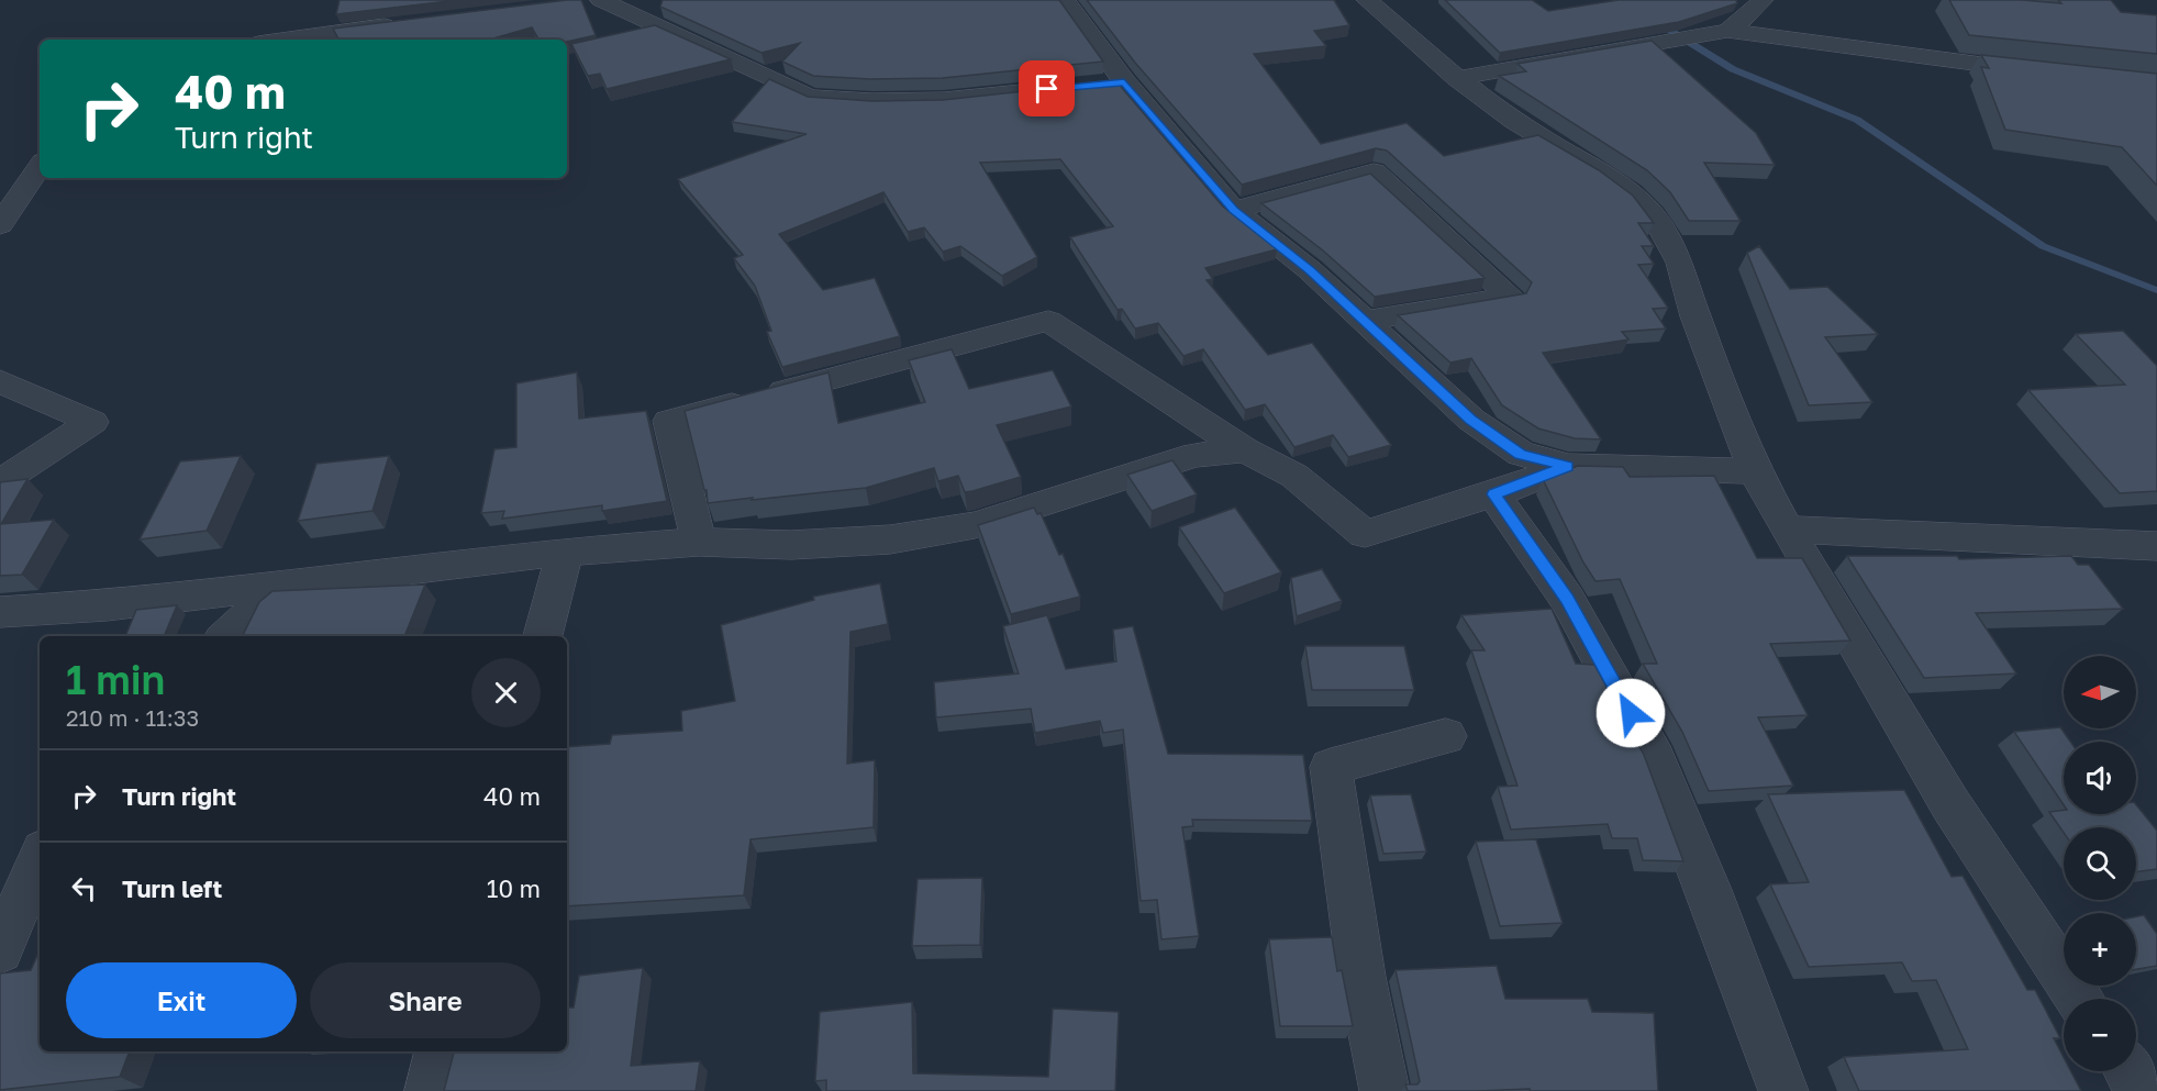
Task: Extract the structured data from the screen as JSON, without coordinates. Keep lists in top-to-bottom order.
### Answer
{
  "north": "left",
  "page": {
    "turn": ["40 m", "Turn right"],
    "heading": ["1 min", "210 m · 11:33"],
    "map_buttons": ["+", "−"],
    "list": [
      {
        "name": "Turn right",
        "value": "40 m"
      },
      {
        "name": "Turn left",
        "value": "10 m"
      }
    ],
    "buttons": ["Exit", "Share"]
  }
}
